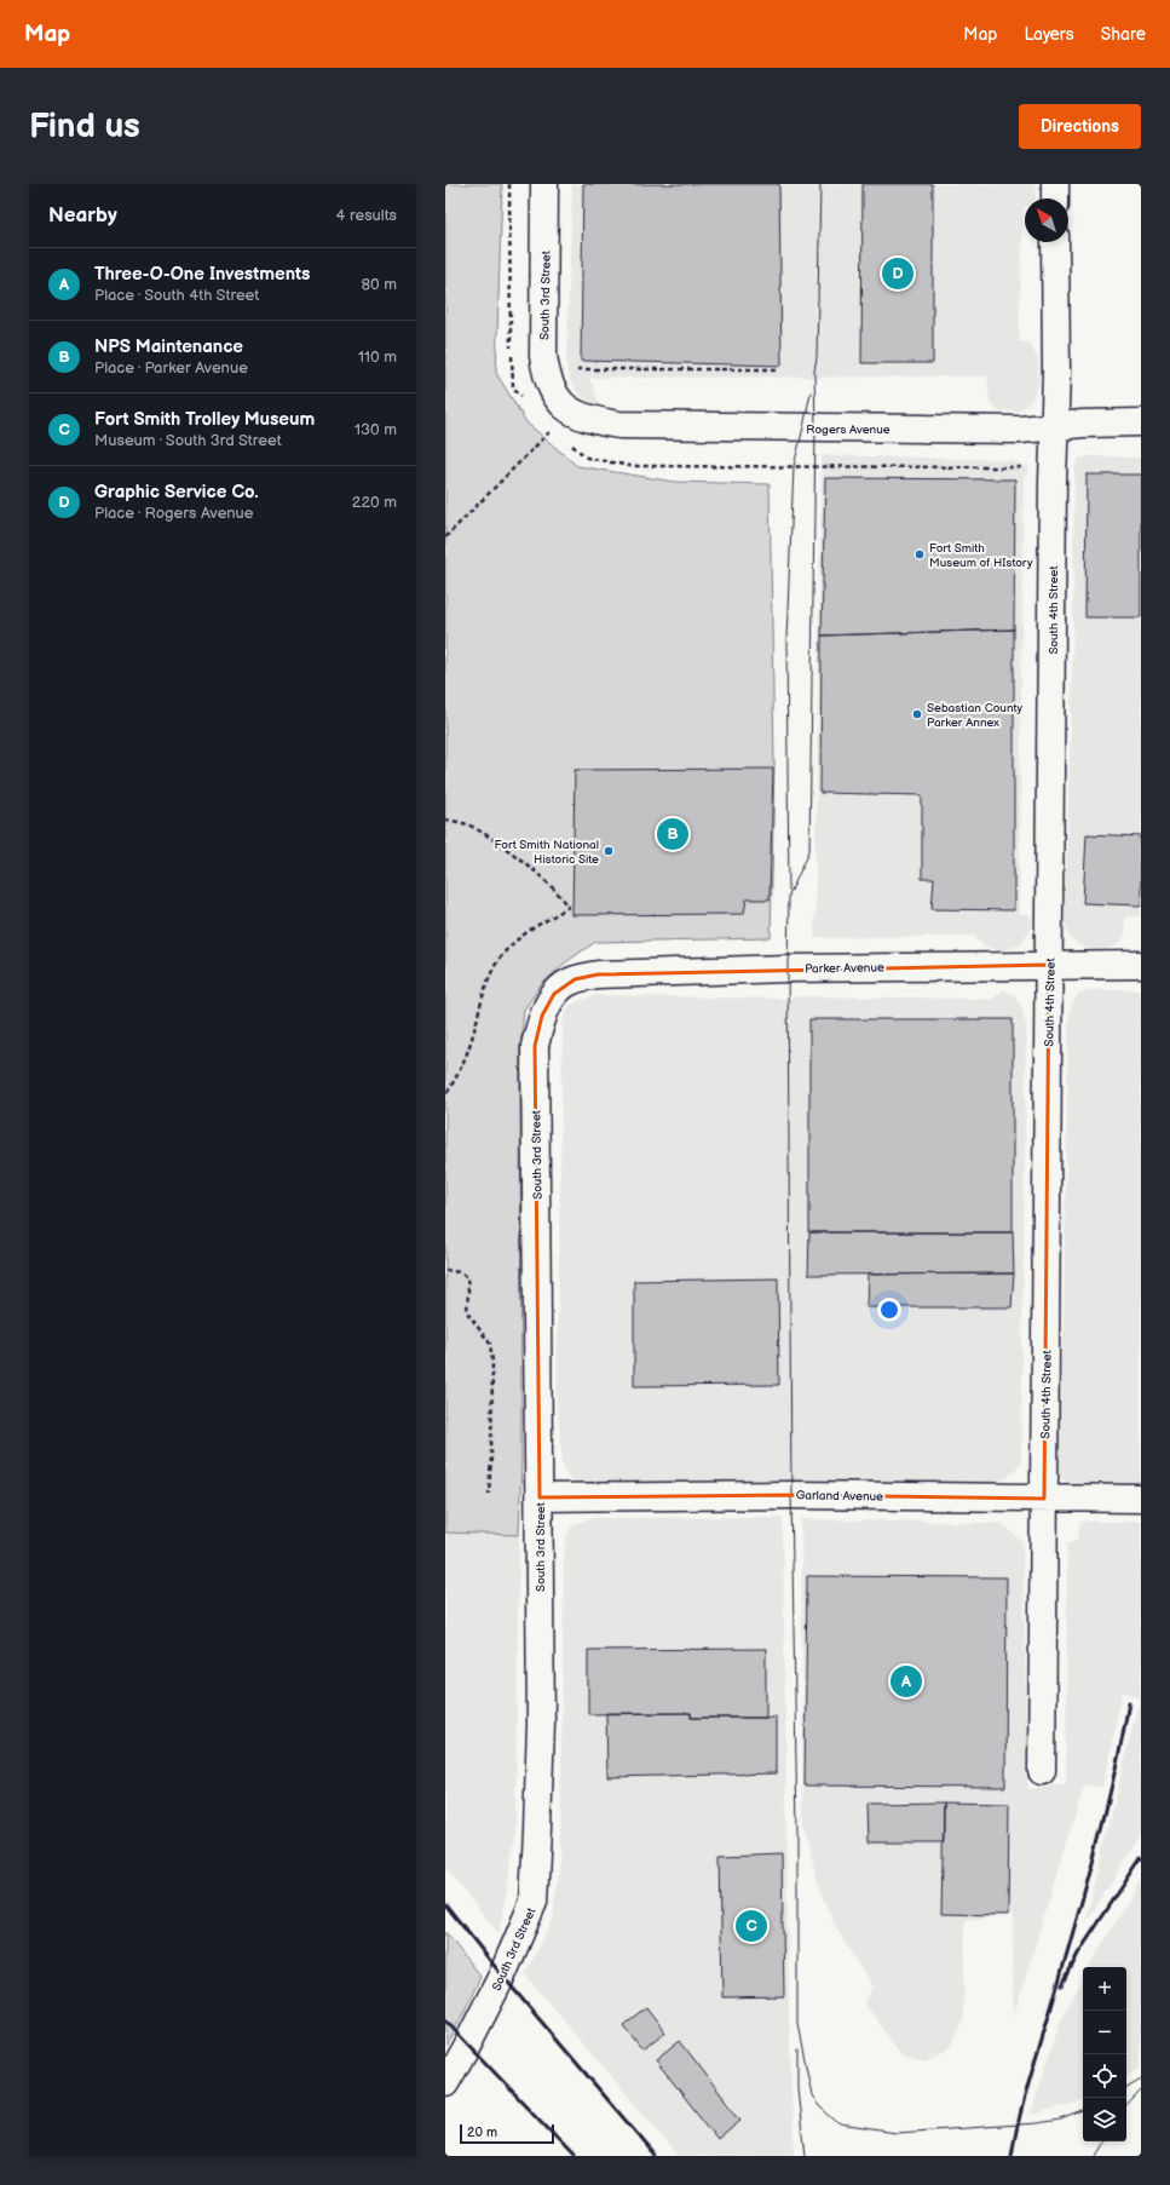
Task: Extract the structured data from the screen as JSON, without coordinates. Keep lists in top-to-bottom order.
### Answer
{
  "streets": {
    "street": [
      "South 3rd Street",
      "Rogers Avenue",
      "South 4th Street",
      "Parker Avenue",
      "Garland Avenue"
    ]
  },
  "crossings": [
    ["South 3rd Street", "Rogers Avenue"],
    ["South 3rd Street", "Parker Avenue"],
    ["South 3rd Street", "Garland Avenue"],
    ["Rogers Avenue", "South 4th Street"],
    ["South 4th Street", "Parker Avenue"],
    ["South 4th Street", "Garland Avenue"]
  ],
  "places": ["Fort Smith Museum of HIstory", "Sebastian County Parker Annex", "Fort Smith National Historic Site"],
  "scale_bar": "20 m",
  "north": "top left",
  "page": {
    "header": "Map",
    "nav": ["Map", "Layers", "Share"],
    "buttons": "Directions",
    "title": "Find us",
    "heading": ["Nearby", "4 results"],
    "list": [
      {
        "mark": "A",
        "name": "Three-O-One Investments",
        "note": "Place · South 4th Street",
        "value": "80 m"
      },
      {
        "mark": "B",
        "name": "NPS Maintenance",
        "note": "Place · Parker Avenue",
        "value": "110 m"
      },
      {
        "mark": "C",
        "name": "Fort Smith Trolley Museum",
        "note": "Museum · South 3rd Street",
        "value": "130 m"
      },
      {
        "mark": "D",
        "name": "Graphic Service Co.",
        "note": "Place · Rogers Avenue",
        "value": "220 m"
      }
    ],
    "pins": [
      "D",
      "B",
      "A",
      "C"
    ],
    "map_buttons": ["+", "−"],
    "scale": "20 m"
  }
}
